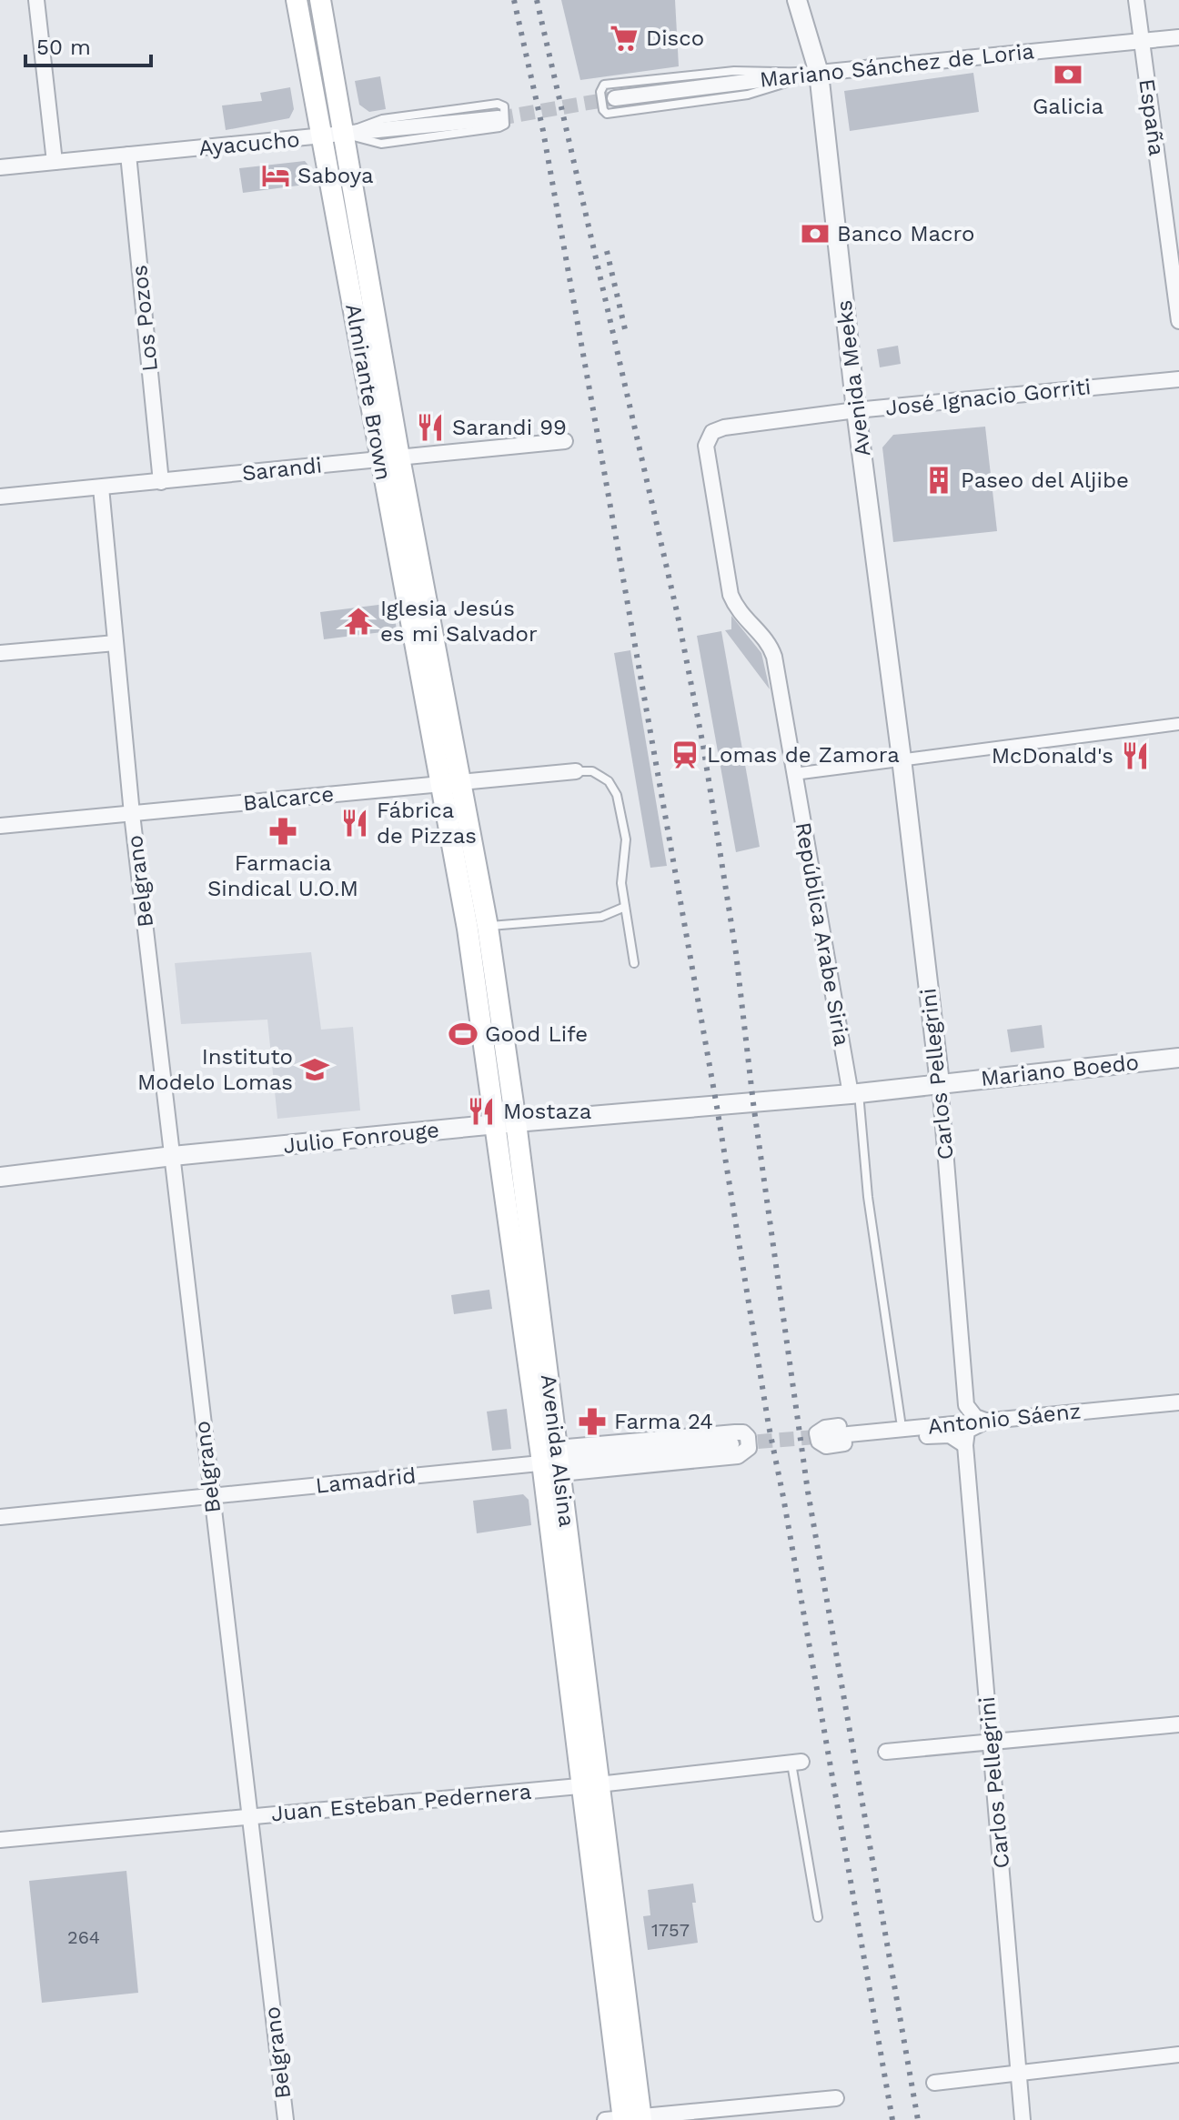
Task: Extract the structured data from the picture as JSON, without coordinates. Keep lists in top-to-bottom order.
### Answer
{
  "streets": {
    "main road": ["Almirante Brown", "Avenida Alsina"],
    "street": [
      "Mariano Sánchez de Loria",
      "España",
      "Ayacucho",
      "Los Pozos",
      "Avenida Meeks",
      "José Ignacio Gorriti",
      "Sarandi",
      "Balcarce",
      "Belgrano",
      "República Arabe Siria",
      "Mariano Boedo",
      "Carlos Pellegrini",
      "Julio Fonrouge",
      "Antonio Sáenz",
      "Lamadrid",
      "Juan Esteban Pedernera"
    ]
  },
  "crossings": [
    ["Mariano Sánchez de Loria", "España"],
    ["Mariano Sánchez de Loria", "Avenida Meeks"],
    ["Ayacucho", "Los Pozos"],
    ["Ayacucho", "Almirante Brown"],
    ["Los Pozos", "Sarandi"],
    ["Avenida Meeks", "José Ignacio Gorriti"],
    ["Avenida Meeks", "Carlos Pellegrini"],
    ["Almirante Brown", "Sarandi"],
    ["Almirante Brown", "Balcarce"],
    ["Almirante Brown", "Avenida Alsina"],
    ["José Ignacio Gorriti", "República Arabe Siria"],
    ["Balcarce", "Belgrano"],
    ["Balcarce", "Avenida Alsina"],
    ["Belgrano", "Julio Fonrouge"],
    ["Belgrano", "Lamadrid"],
    ["Belgrano", "Juan Esteban Pedernera"],
    ["República Arabe Siria", "Mariano Boedo"],
    ["Mariano Boedo", "Carlos Pellegrini"],
    ["Mariano Boedo", "Julio Fonrouge"],
    ["Carlos Pellegrini", "Antonio Sáenz"],
    ["Julio Fonrouge", "Avenida Alsina"],
    ["Avenida Alsina", "Lamadrid"],
    ["Avenida Alsina", "Juan Esteban Pedernera"]
  ],
  "places": {
    "supermarket": ["Disco"],
    "bank": ["Galicia", "Banco Macro"],
    "hotel": ["Saboya"],
    "restaurant": [
      "Sarandi 99",
      "McDonald's",
      "Fábrica de Pizzas",
      "Mostaza"
    ],
    "building": ["Paseo del Aljibe"],
    "temple": ["Iglesia Jesús es mi Salvador"],
    "station": ["Lomas de Zamora"],
    "pharmacy": ["Farmacia Sindical U.O.M", "Farma 24"],
    "sports": ["Good Life"],
    "school or university": ["Instituto Modelo Lomas"]
  },
  "house_numbers": ["1757", "264"],
  "scale_bar": "50 m"
}
